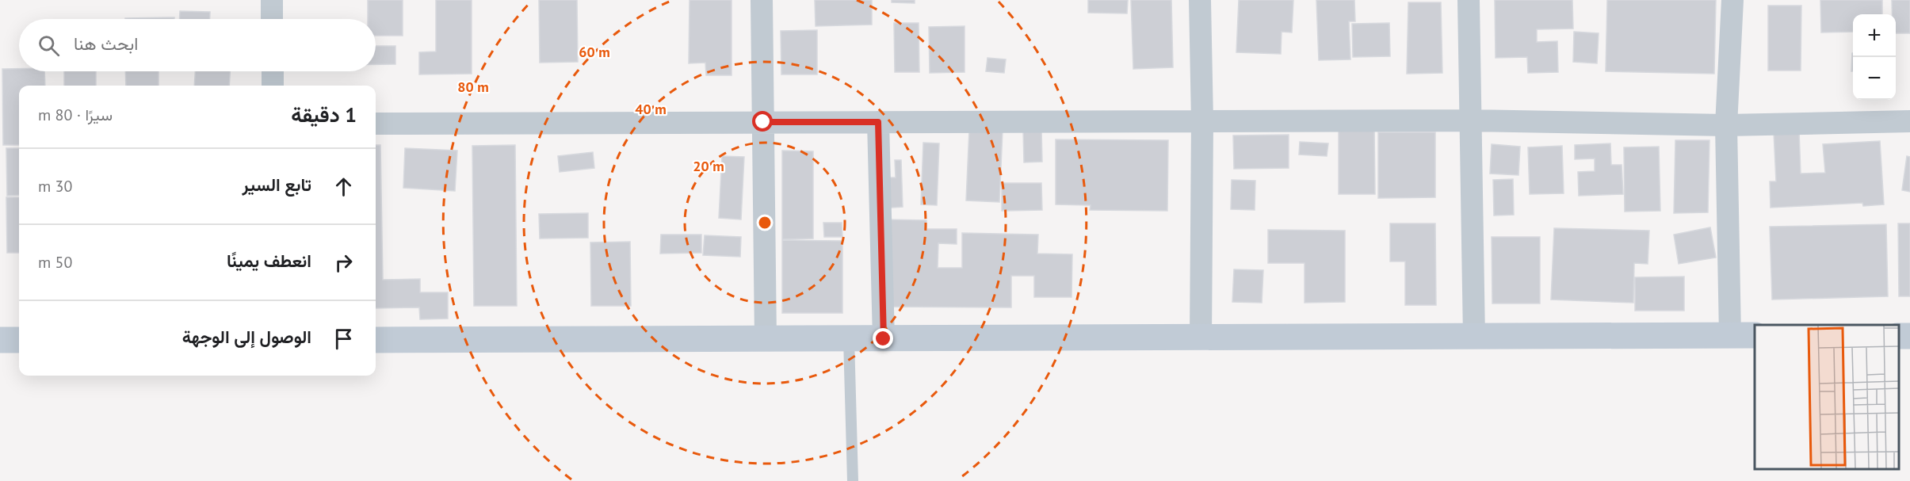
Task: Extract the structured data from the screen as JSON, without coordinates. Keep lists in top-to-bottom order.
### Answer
{
  "page": {
    "map_buttons": ["+", "−"],
    "search": "ابحث هنا",
    "heading": ["1 دقيقة", "سيرًا · 80 m"],
    "list": [
      ["تابع السير", "30 m"],
      ["انعطف يمينًا", "50 m"],
      "الوصول إلى الوجهة"
    ]
  },
  "rings": [
    "60 m",
    "80 m",
    "40 m",
    "20 m"
  ]
}
